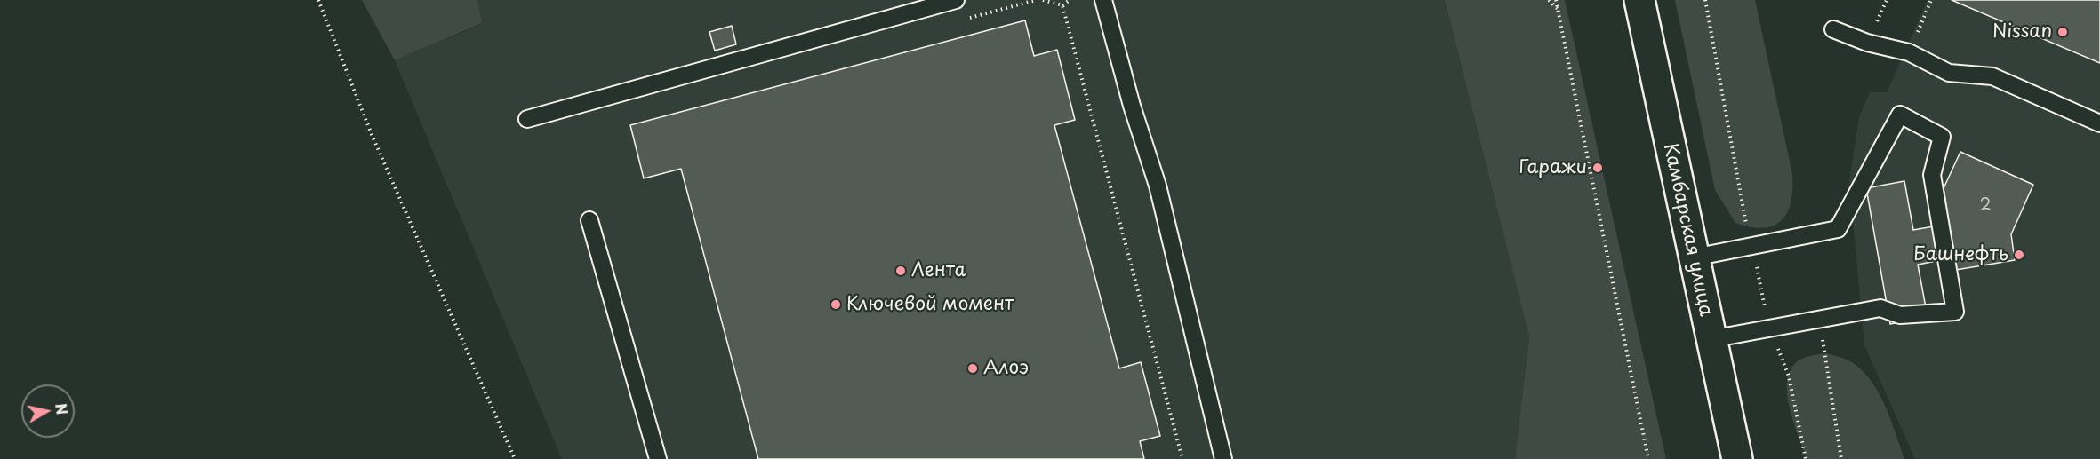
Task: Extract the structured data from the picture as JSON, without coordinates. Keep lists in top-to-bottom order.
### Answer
{
  "streets": {
    "main road": ["Камбарская улица"]
  },
  "places": [
    "Nissan",
    "Гаражи",
    "Башнефть",
    "Лента",
    "Ключевой момент",
    "Алоэ"
  ],
  "house_numbers": ["2"],
  "north": "right"
}
